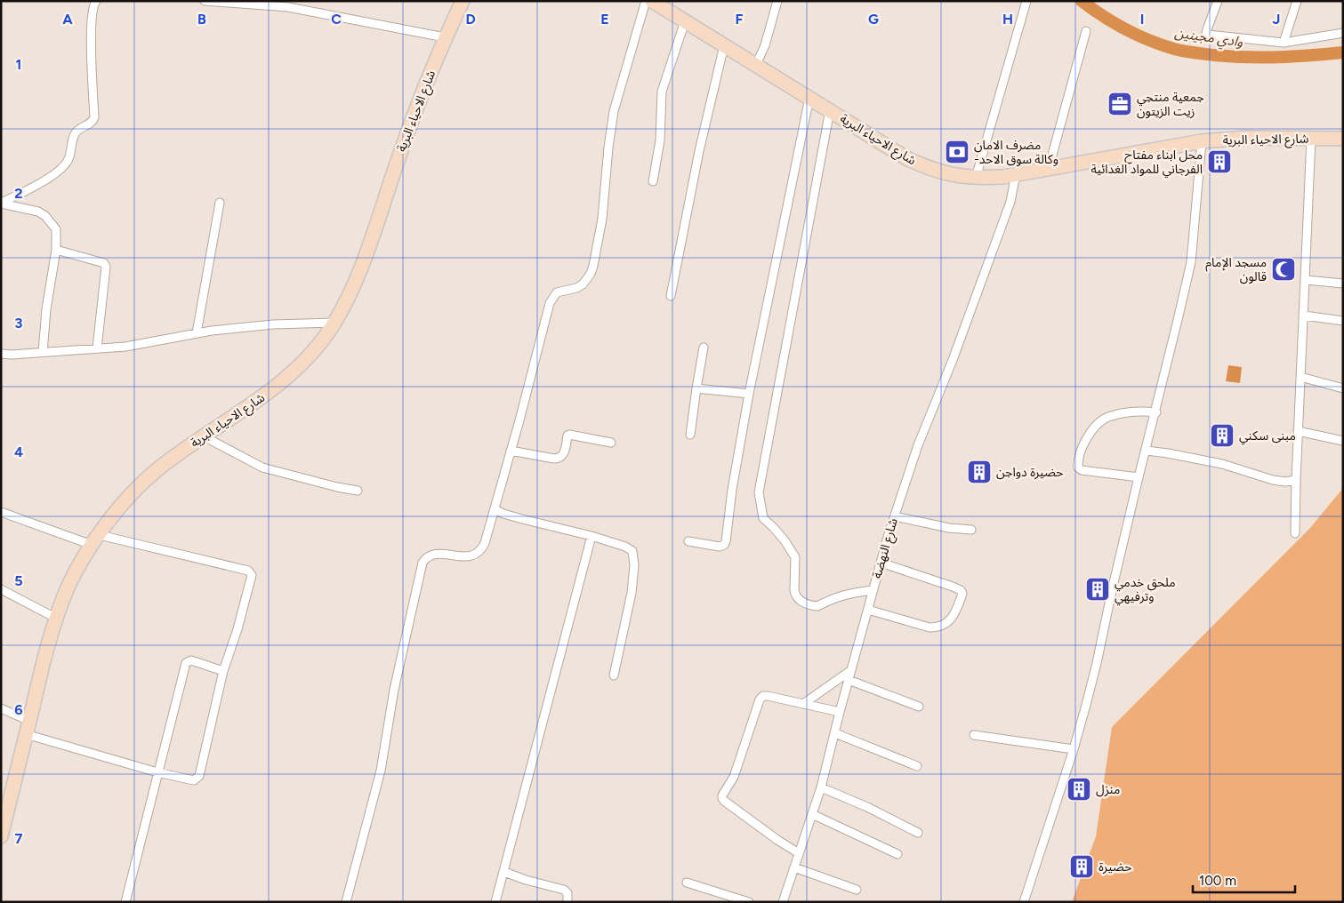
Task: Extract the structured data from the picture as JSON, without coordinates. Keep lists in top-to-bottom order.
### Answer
{
  "streets": {
    "main road": ["شارع الاحياء البرية"],
    "street": ["شارع النهضة"]
  },
  "crossings": [
    ["شارع الاحياء البرية", "شارع النهضة"]
  ],
  "water": ["وادي مجينين"],
  "places": {
    "office": ["جمعية منتجي زيت الزيتون"],
    "bank": ["مضرف الامان -وكالة سوق الاحد"],
    "building": [
      "محل ابناء مفتاح الفرجاني للمواد الغدائية",
      "مبنى سكني",
      "حضيرة دواجن",
      "ملحق خدمي وترفيهي",
      "منزل",
      "حضيرة"
    ],
    "mosque": ["مسجد الإمام قالون"]
  },
  "scale_bar": "100 m",
  "grid": {
    "columns": [
      "A",
      "B",
      "C",
      "D",
      "E",
      "F",
      "G",
      "H",
      "I",
      "J"
    ],
    "rows": [
      "1",
      "2",
      "3",
      "4",
      "5",
      "6",
      "7"
    ]
  }
}
